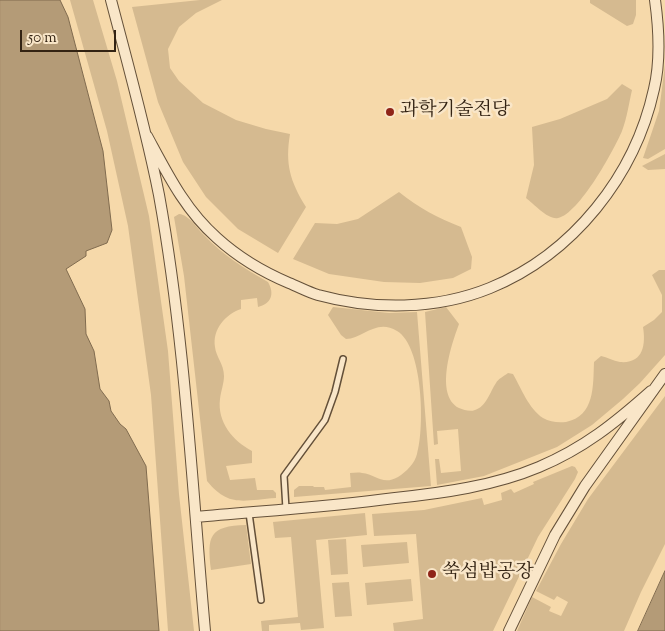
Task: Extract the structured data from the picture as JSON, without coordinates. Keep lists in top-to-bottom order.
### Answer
{
  "places": ["과학기술전당", "쑥섬밥공장"],
  "scale_bar": "50 m"
}
